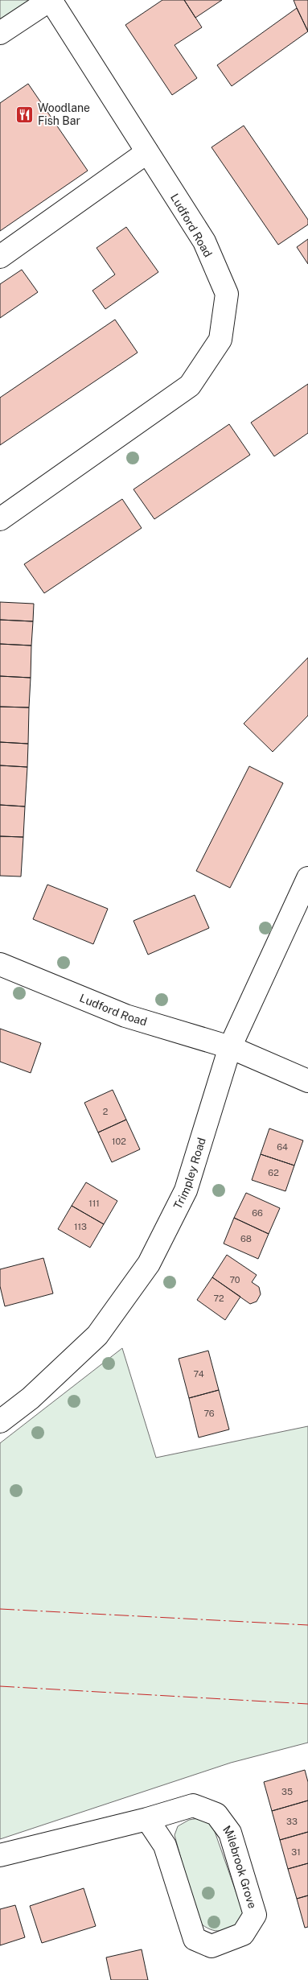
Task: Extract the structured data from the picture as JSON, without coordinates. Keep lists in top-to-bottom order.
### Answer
{
  "streets": {
    "street": ["Ludford Road", "Trimpley Road", "Milebrook Grove"]
  },
  "crossings": [
    ["Ludford Road", "Trimpley Road"]
  ],
  "places": {
    "restaurant": ["Woodlane Fish Bar"]
  },
  "house_numbers": [
    "2",
    "102",
    "64",
    "62",
    "111",
    "66",
    "113",
    "68",
    "70",
    "72",
    "74",
    "76",
    "35",
    "33",
    "31"
  ]
}
